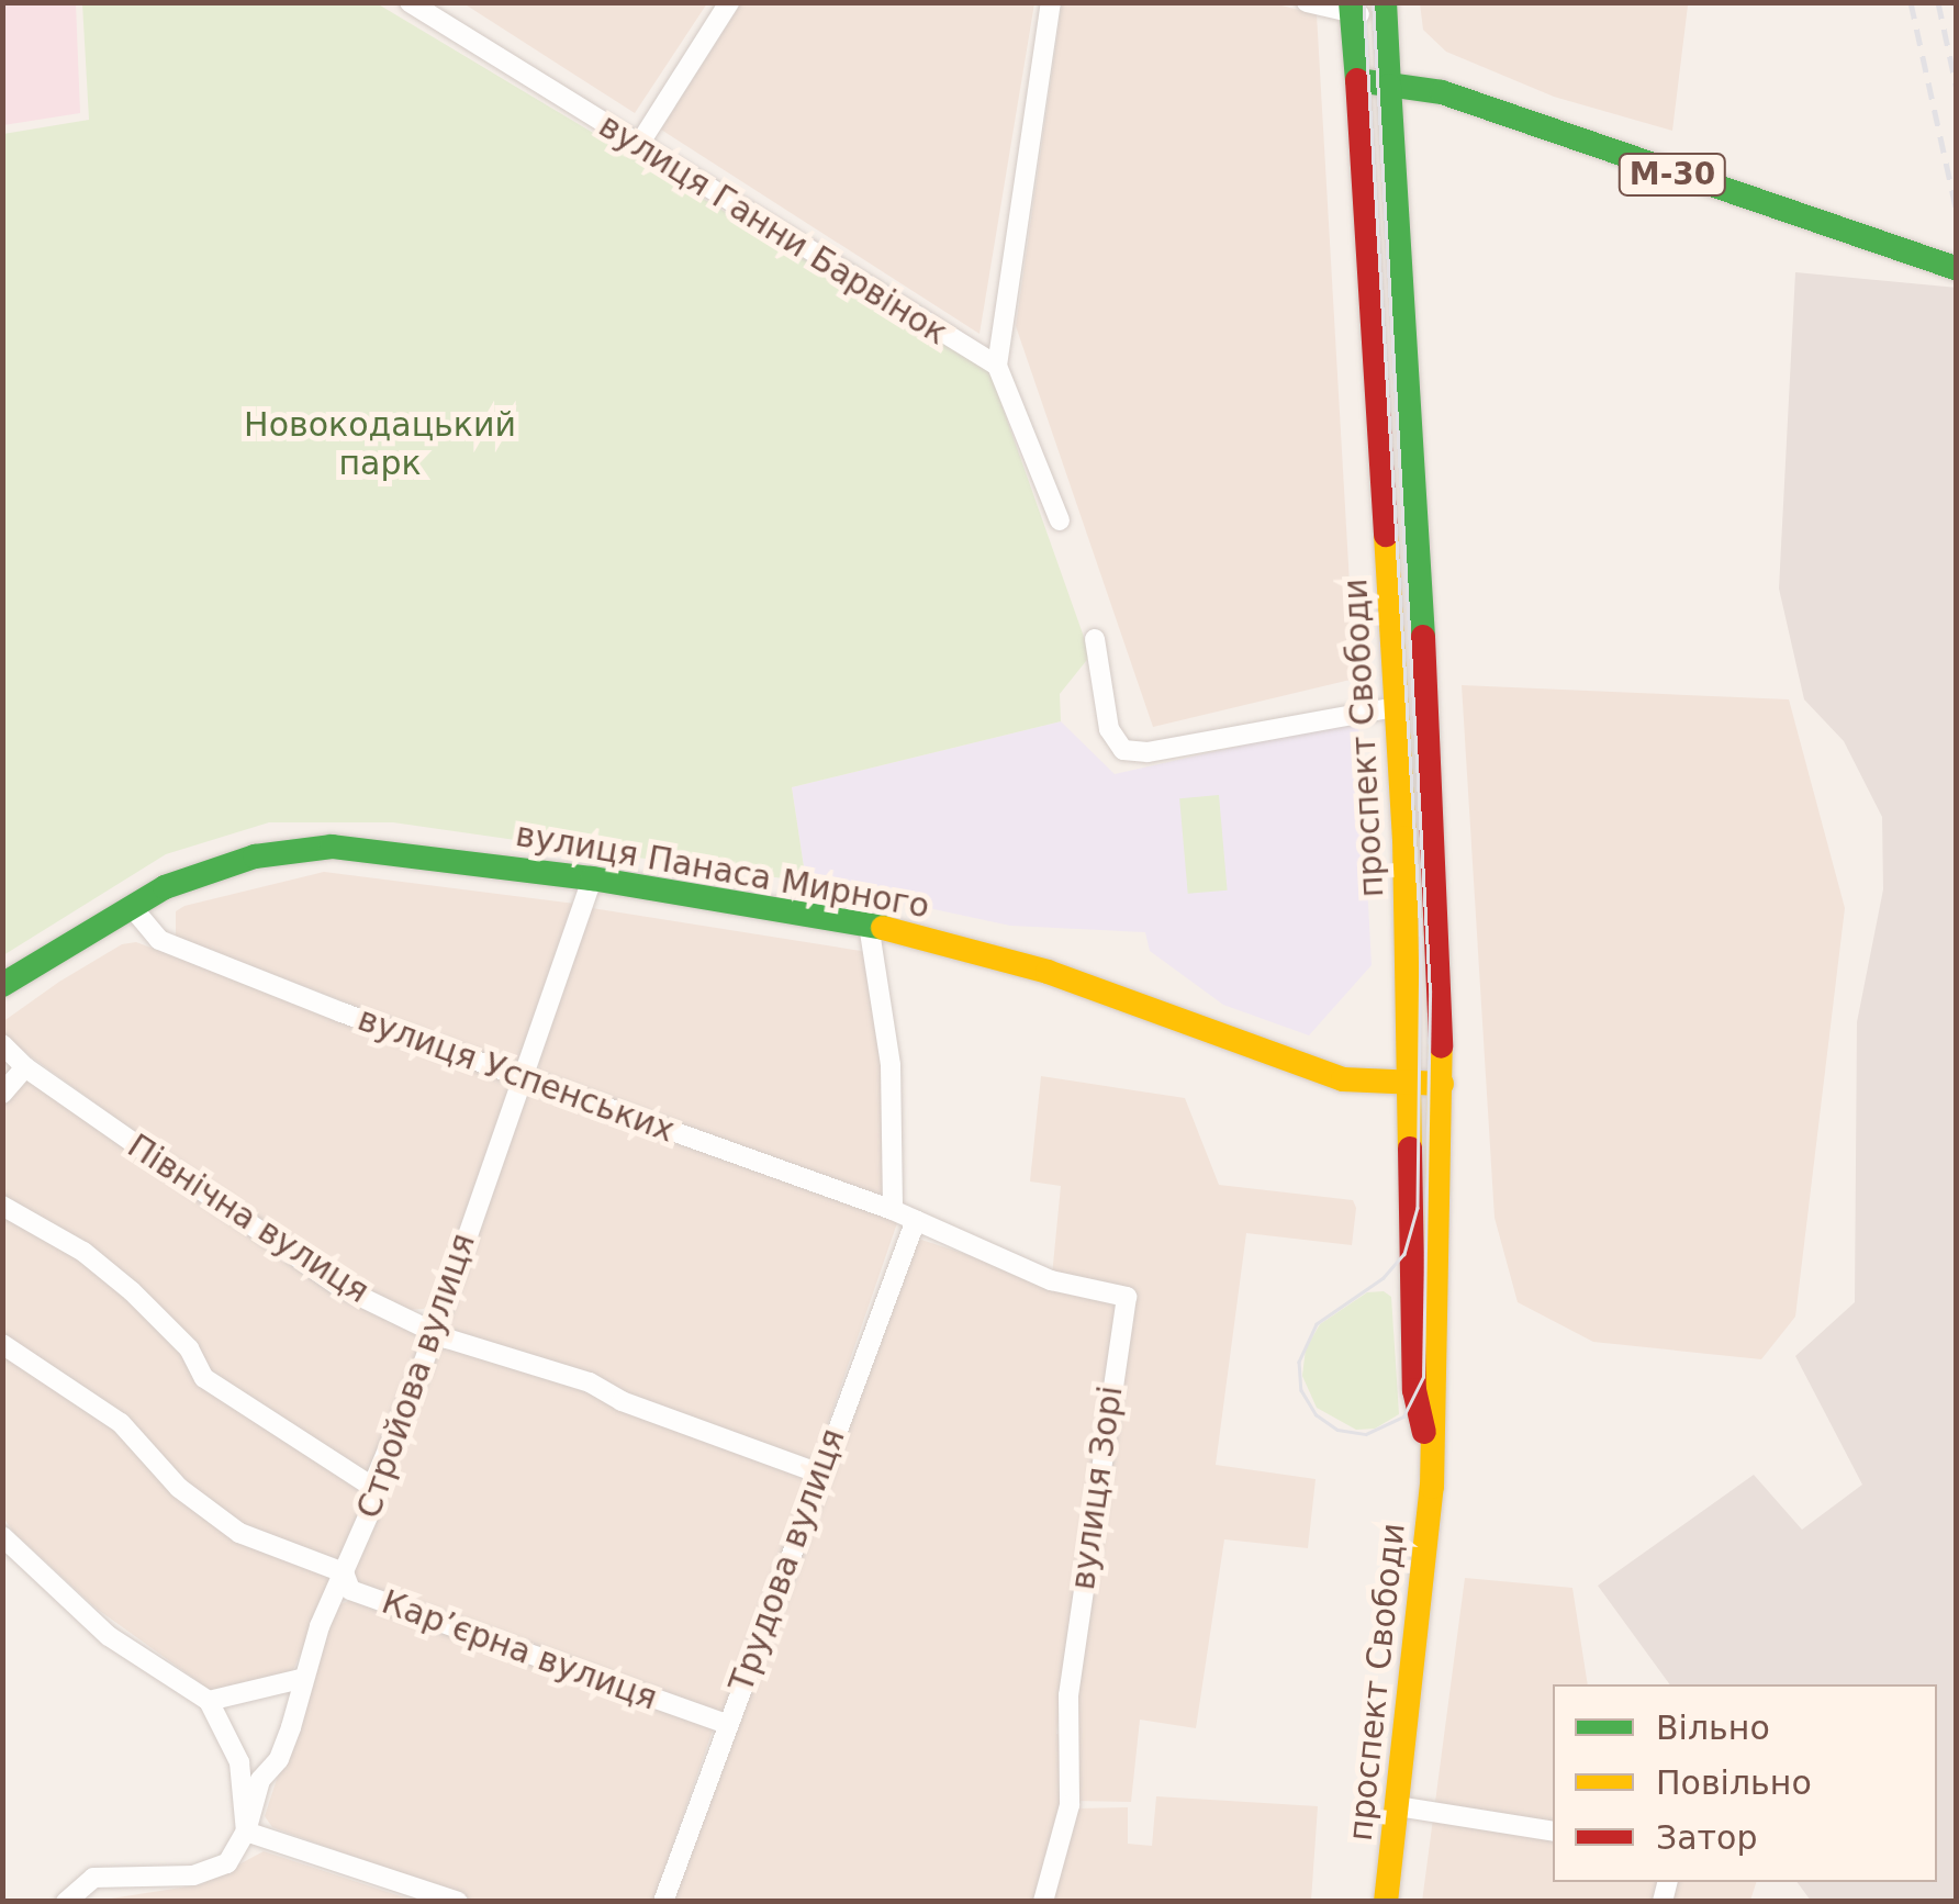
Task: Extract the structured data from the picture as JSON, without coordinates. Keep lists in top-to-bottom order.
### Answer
{
  "streets": {
    "main road": ["М-30", "проспект Свободи", "вулиця Панаса Мирного"],
    "street": [
      "вулиця Ганни Барвінок",
      "вулиця Успенських",
      "Північна вулиця",
      "Стройова вулиця",
      "вулиця Зорі",
      "Трудова вулиця",
      "Карʼєрна вулиця"
    ]
  },
  "crossings": [
    ["М-30", "проспект Свободи"],
    ["проспект Свободи", "вулиця Панаса Мирного"],
    ["вулиця Панаса Мирного", "вулиця Успенських"],
    ["вулиця Панаса Мирного", "Стройова вулиця"],
    ["вулиця Успенських", "Стройова вулиця"],
    ["вулиця Успенських", "вулиця Зорі"],
    ["вулиця Успенських", "Трудова вулиця"],
    ["Північна вулиця", "Стройова вулиця"],
    ["Північна вулиця", "Трудова вулиця"],
    ["Стройова вулиця", "Карʼєрна вулиця"],
    ["вулиця Зорі", "Трудова вулиця"],
    ["Трудова вулиця", "Карʼєрна вулиця"]
  ],
  "parks": ["Новокодацький парк"],
  "legend": ["Вільно", "Повільно", "Затор"]
}
